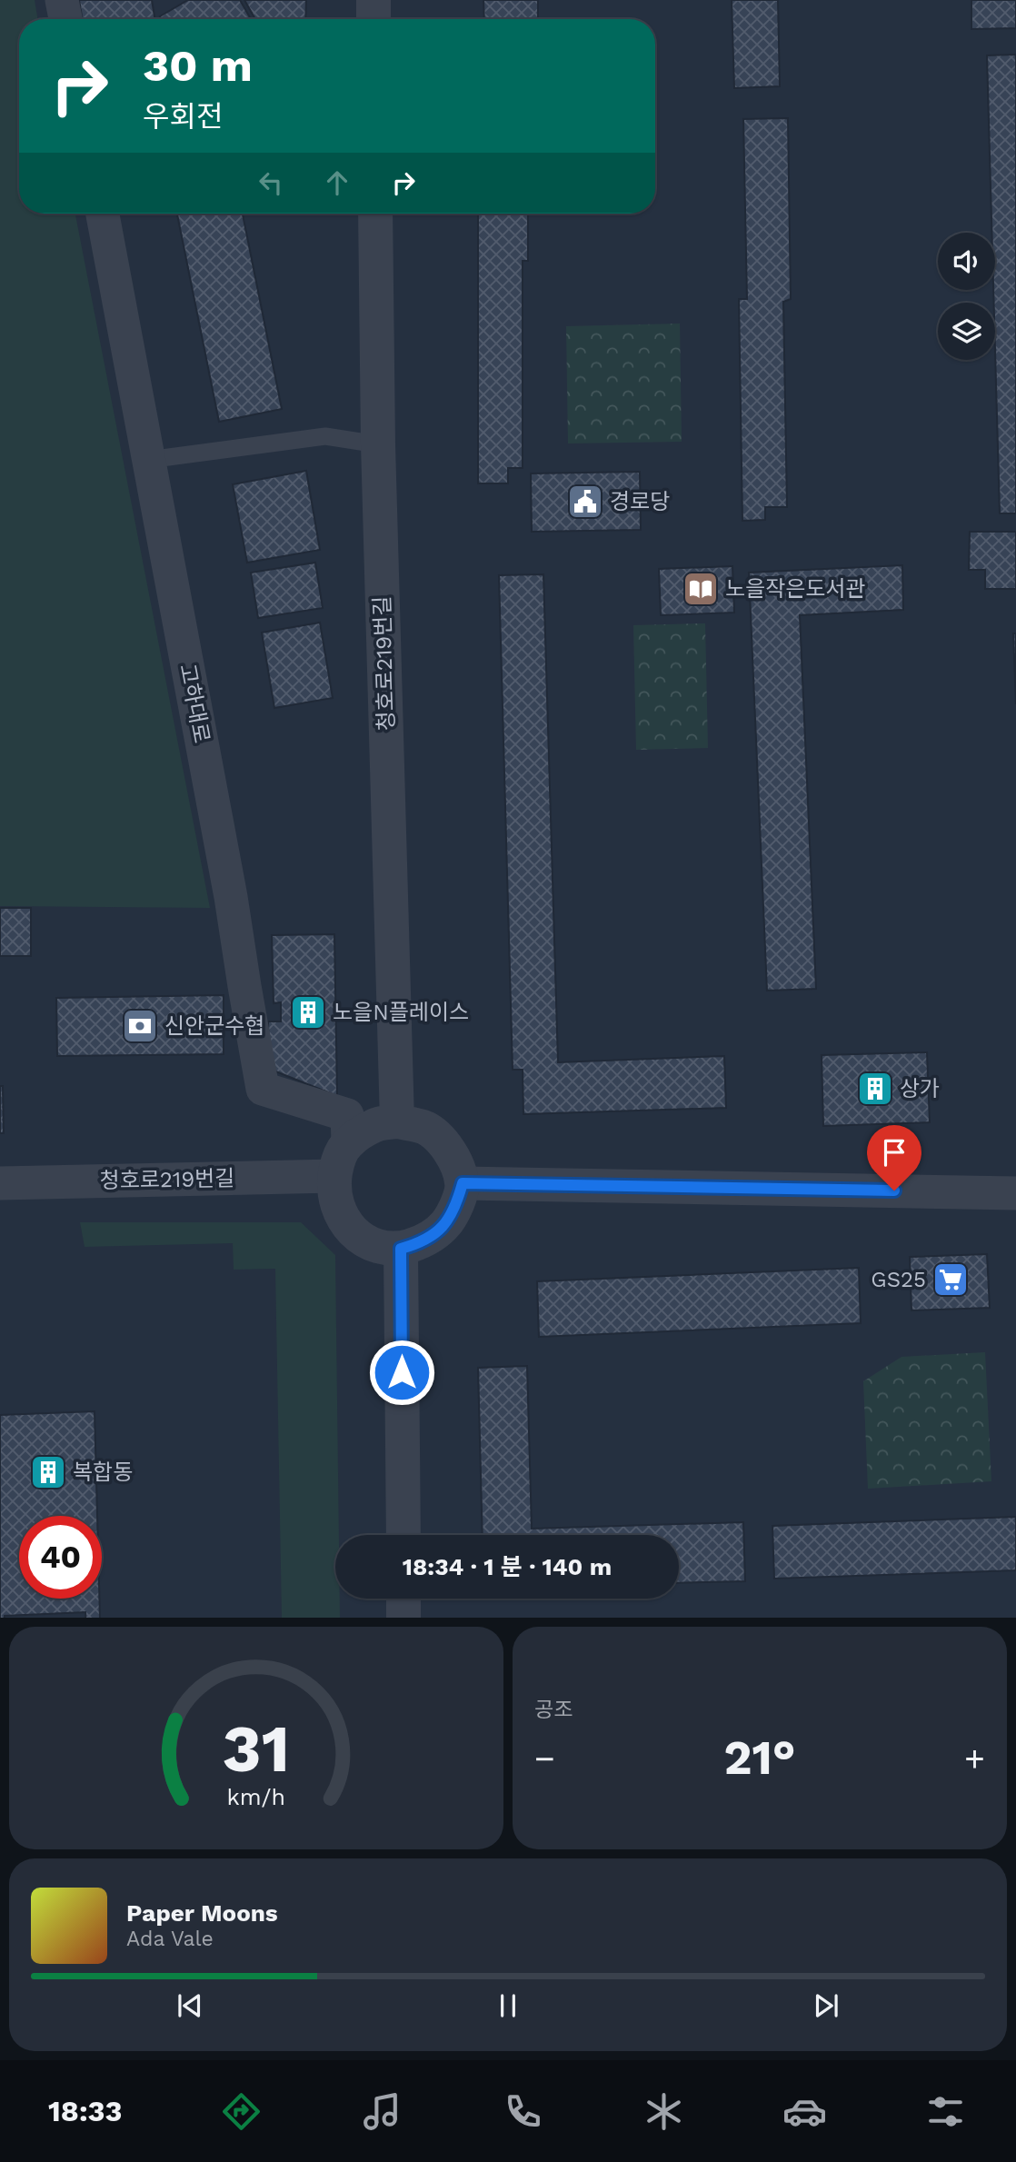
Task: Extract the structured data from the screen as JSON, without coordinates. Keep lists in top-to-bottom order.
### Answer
{
  "streets": {
    "street": ["청호로219번길", "고하대로"]
  },
  "crossings": [
    ["청호로219번길", "고하대로"]
  ],
  "places": {
    "public building": ["경로당"],
    "library": ["노을작은도서관"],
    "building": ["노을N플레이스", "상가", "복합동"],
    "bank": ["신안군수협"],
    "supermarket": ["GS25"]
  },
  "page": {
    "turn": ["30 m", "우회전"],
    "limit": "40",
    "trip": "18:34 · 1 분 · 140 m",
    "tile": "공조",
    "heat": ["−", "21°", "+"],
    "song": ["Paper Moons", "Ada Vale"],
    "tabs": "18:33",
    "gauge": ["31", "km/h"]
  }
}
